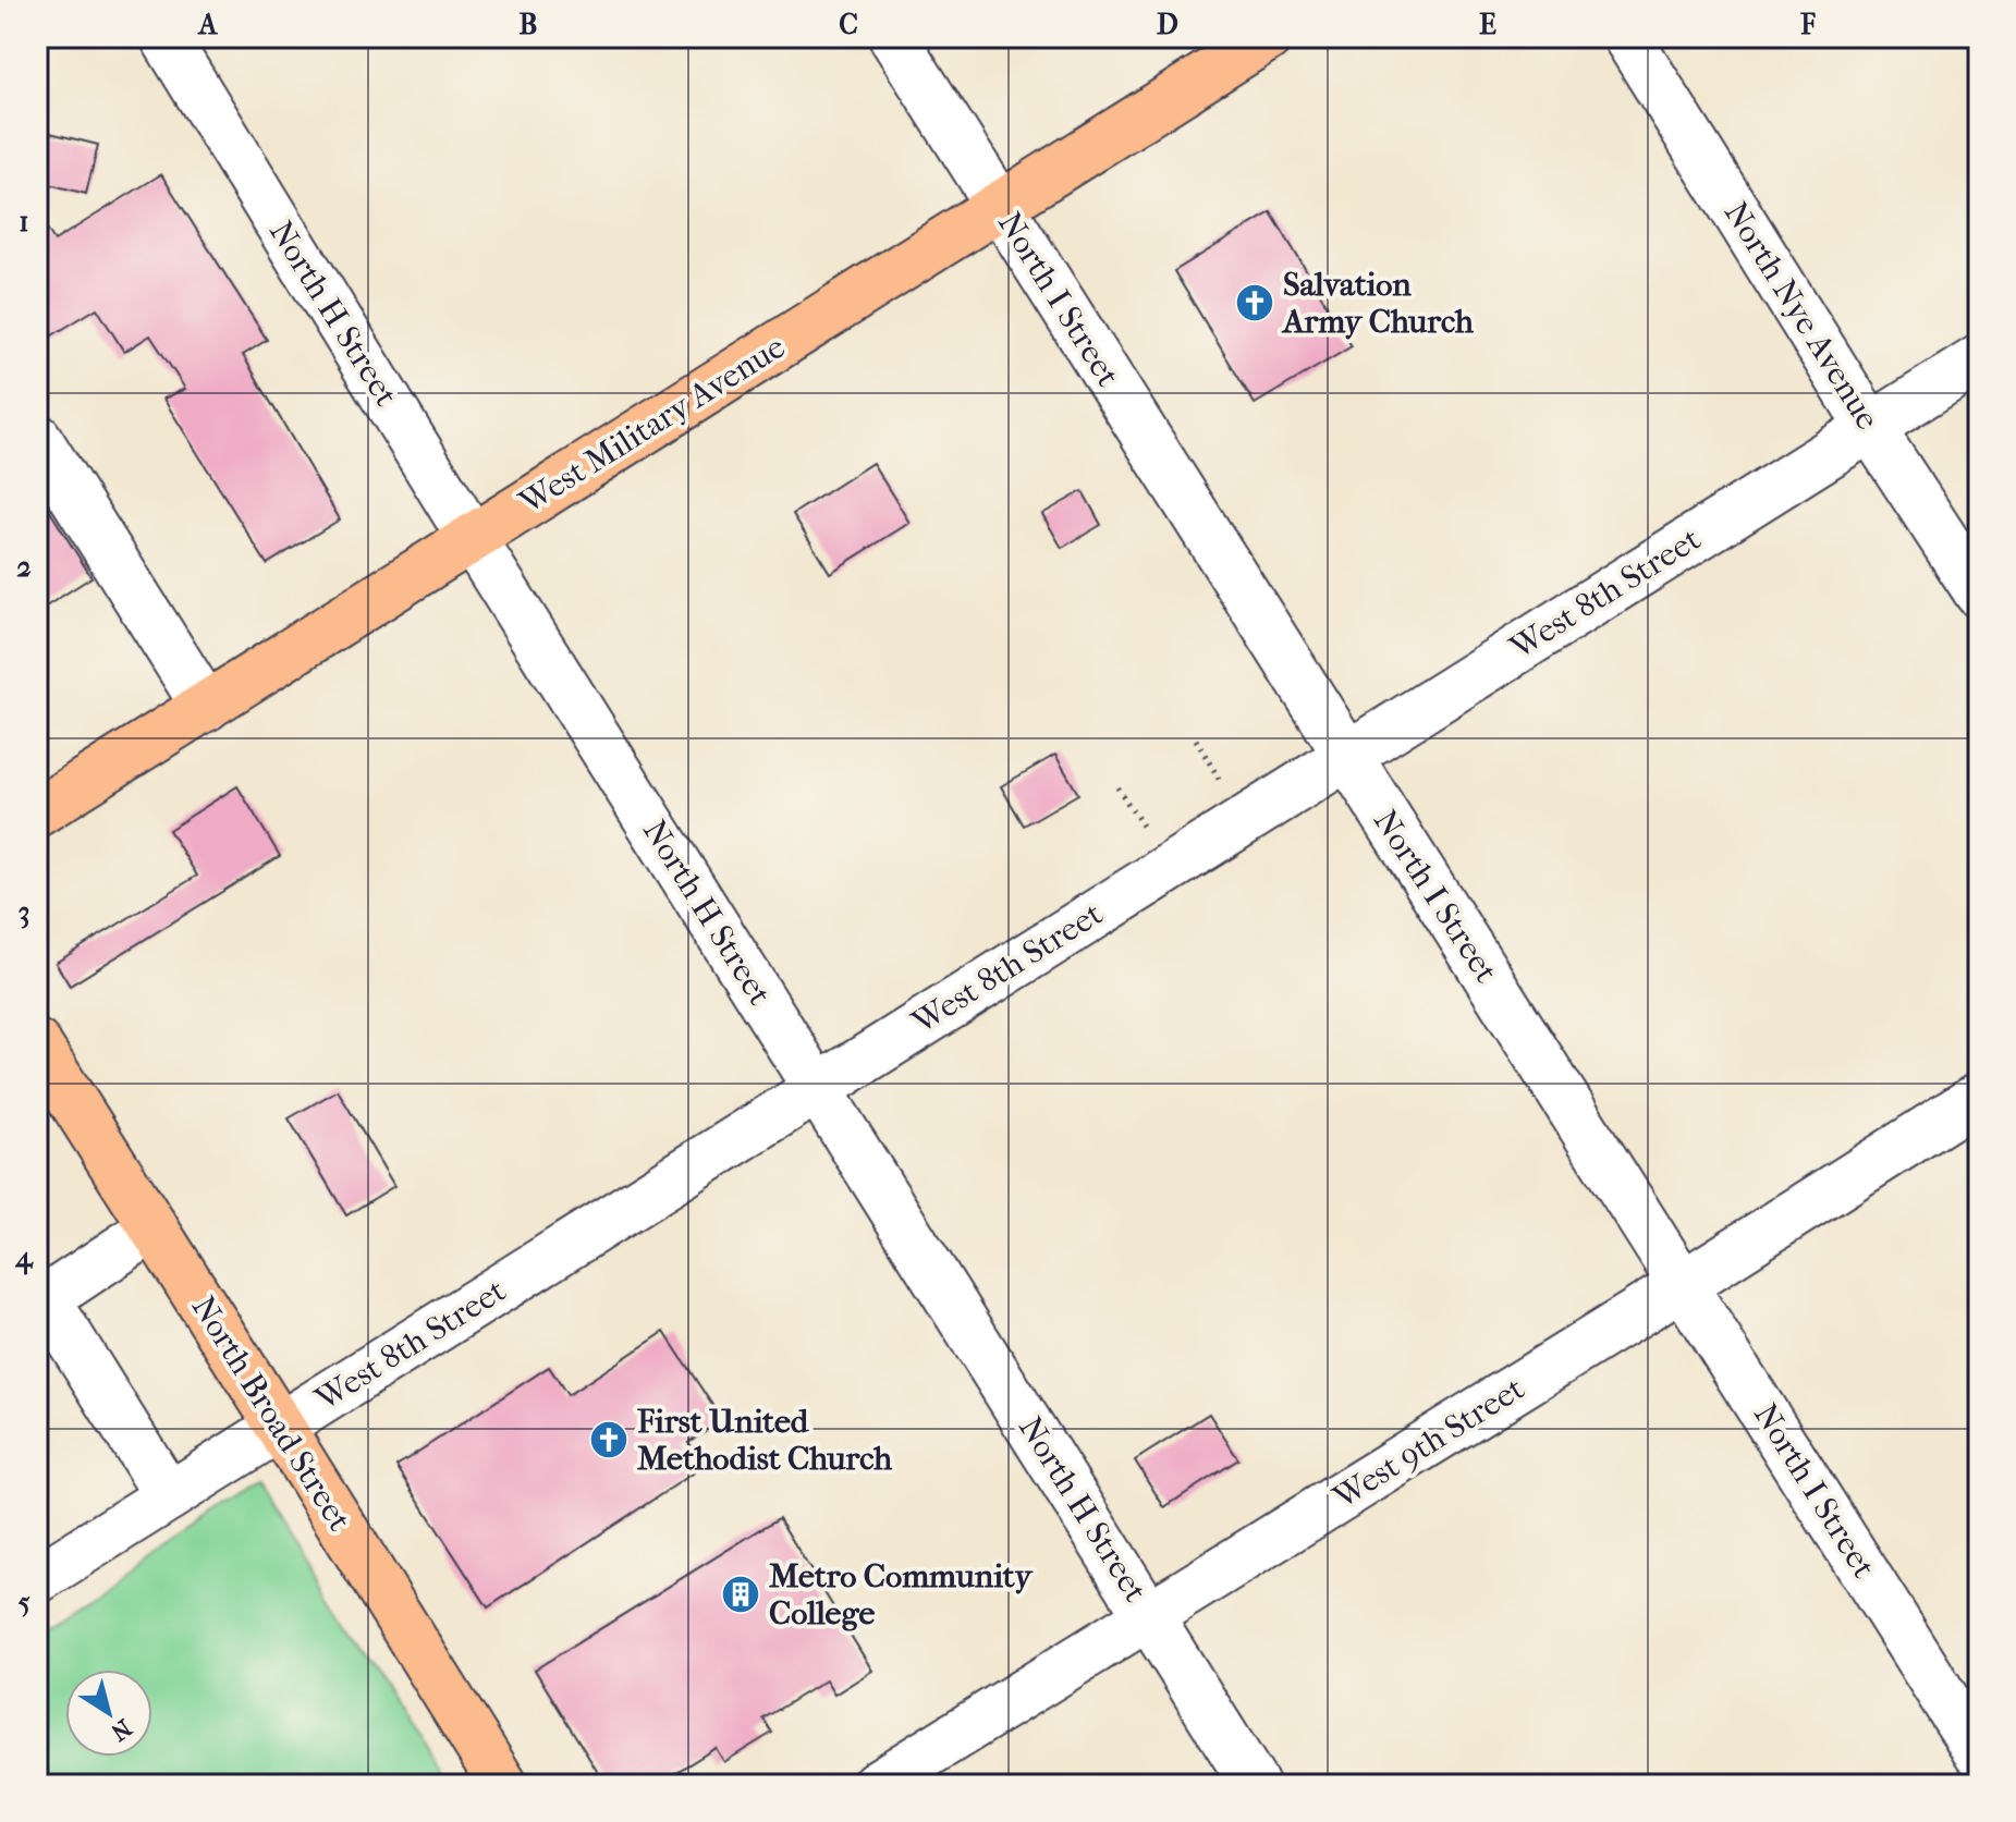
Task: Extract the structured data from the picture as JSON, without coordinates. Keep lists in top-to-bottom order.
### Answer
{
  "streets": {
    "main road": ["West Military Avenue", "North Broad Street"],
    "street": [
      "North I Street",
      "North H Street",
      "North Nye Avenue",
      "West 8th Street",
      "West 9th Street"
    ]
  },
  "crossings": [
    ["North I Street", "West Military Avenue"],
    ["North I Street", "West 8th Street"],
    ["North I Street", "West 9th Street"],
    ["North H Street", "West Military Avenue"],
    ["North H Street", "West 8th Street"],
    ["North H Street", "West 9th Street"],
    ["North Nye Avenue", "West 8th Street"],
    ["West 8th Street", "North Broad Street"]
  ],
  "places": {
    "church": ["Salvation Army Church", "First United Methodist Church"],
    "building": ["Metro Community College"]
  },
  "north": "bottom right",
  "grid": {
    "columns": [
      "A",
      "B",
      "C",
      "D",
      "E",
      "F"
    ],
    "rows": [
      "1",
      "2",
      "3",
      "4",
      "5"
    ]
  }
}
